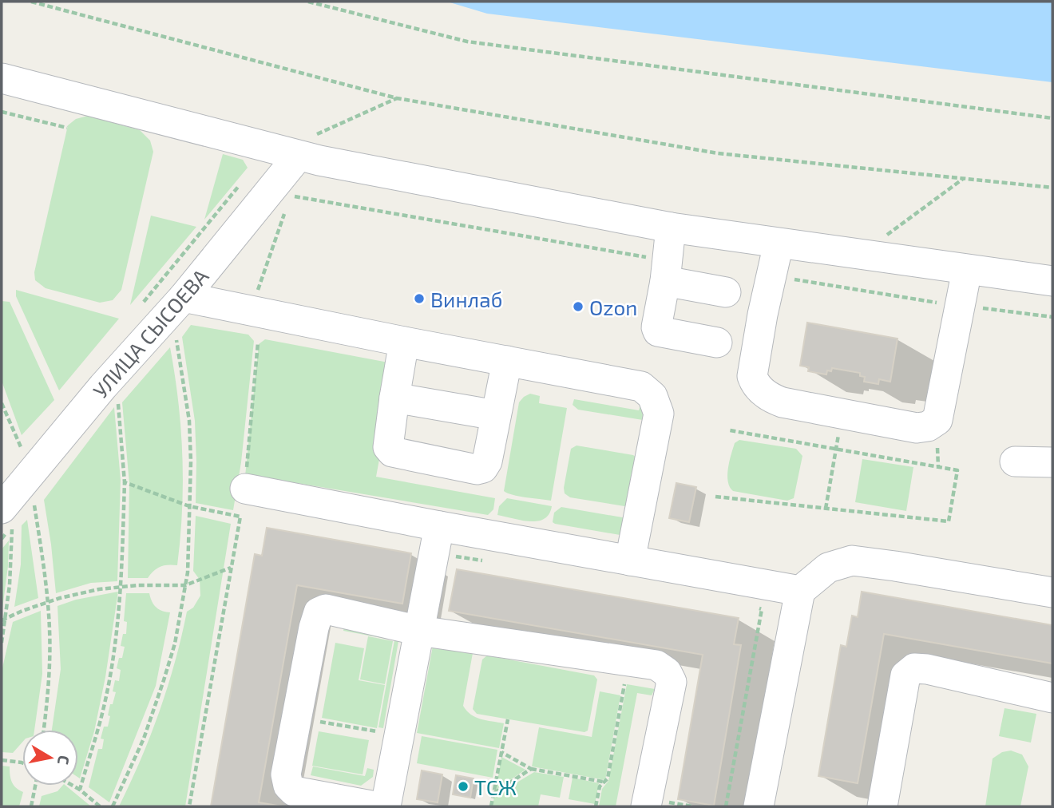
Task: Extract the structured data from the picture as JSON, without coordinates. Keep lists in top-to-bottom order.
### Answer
{
  "streets": {
    "street": ["УЛИЦА СЫСОЕВА"]
  },
  "places": ["Винлаб", "Ozon", "ТСЖ"],
  "north": "right"
}
